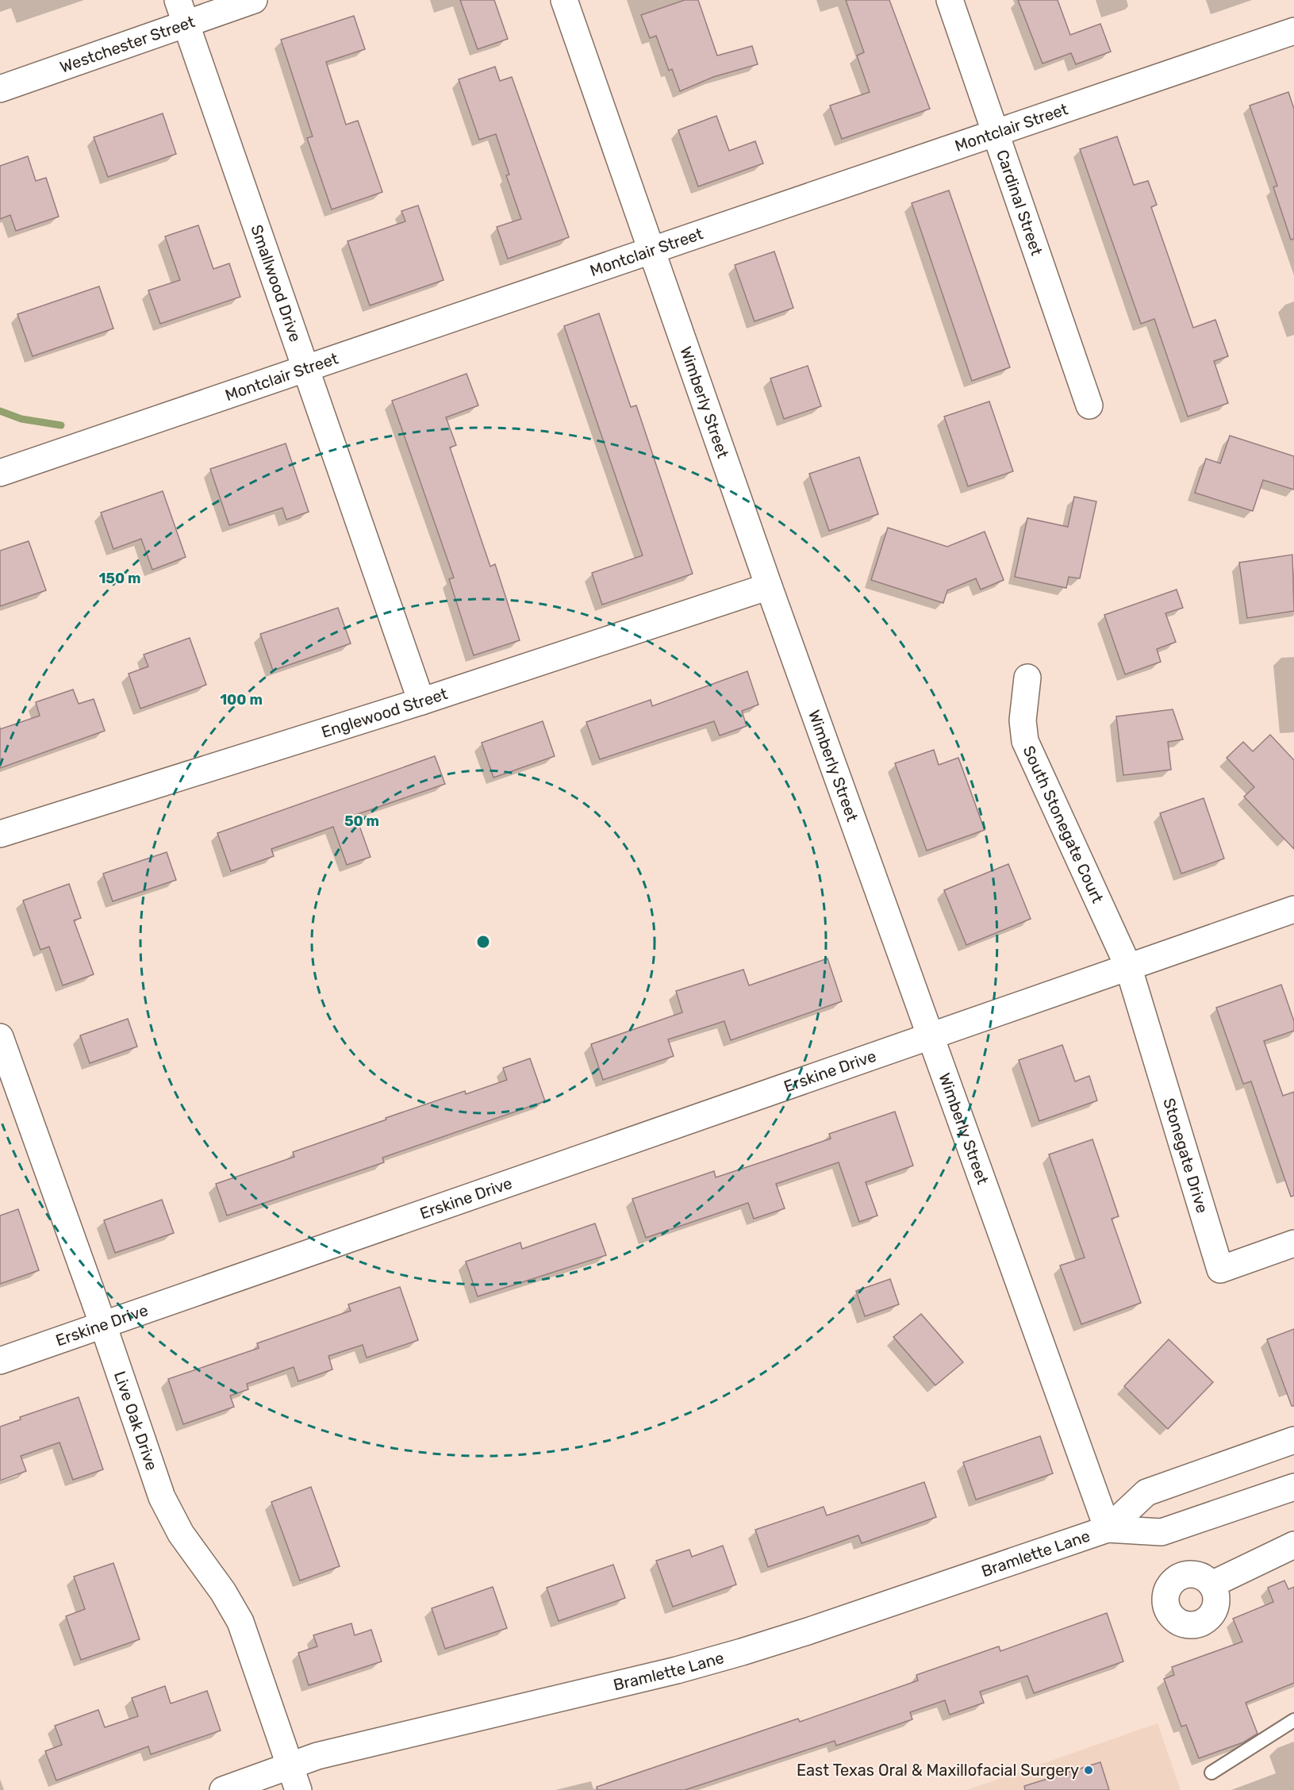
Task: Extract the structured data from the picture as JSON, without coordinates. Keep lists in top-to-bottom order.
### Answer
{
  "streets": {
    "street": [
      "Westchester Street",
      "Montclair Street",
      "Cardinal Street",
      "Smallwood Drive",
      "Wimberly Street",
      "Englewood Street",
      "South Stonegate Court",
      "Erskine Drive",
      "Stonegate Drive",
      "Live Oak Drive",
      "Bramlette Lane"
    ]
  },
  "crossings": [
    ["Westchester Street", "Smallwood Drive"],
    ["Montclair Street", "Cardinal Street"],
    ["Montclair Street", "Smallwood Drive"],
    ["Montclair Street", "Wimberly Street"],
    ["Smallwood Drive", "Englewood Street"],
    ["Wimberly Street", "Englewood Street"],
    ["Wimberly Street", "Erskine Drive"],
    ["Wimberly Street", "Bramlette Lane"],
    ["South Stonegate Court", "Stonegate Drive"],
    ["Erskine Drive", "Live Oak Drive"],
    ["Live Oak Drive", "Bramlette Lane"]
  ],
  "places": ["East Texas Oral & Maxillofacial Surgery"],
  "rings": ["150 m", "100 m", "50 m"]
}
